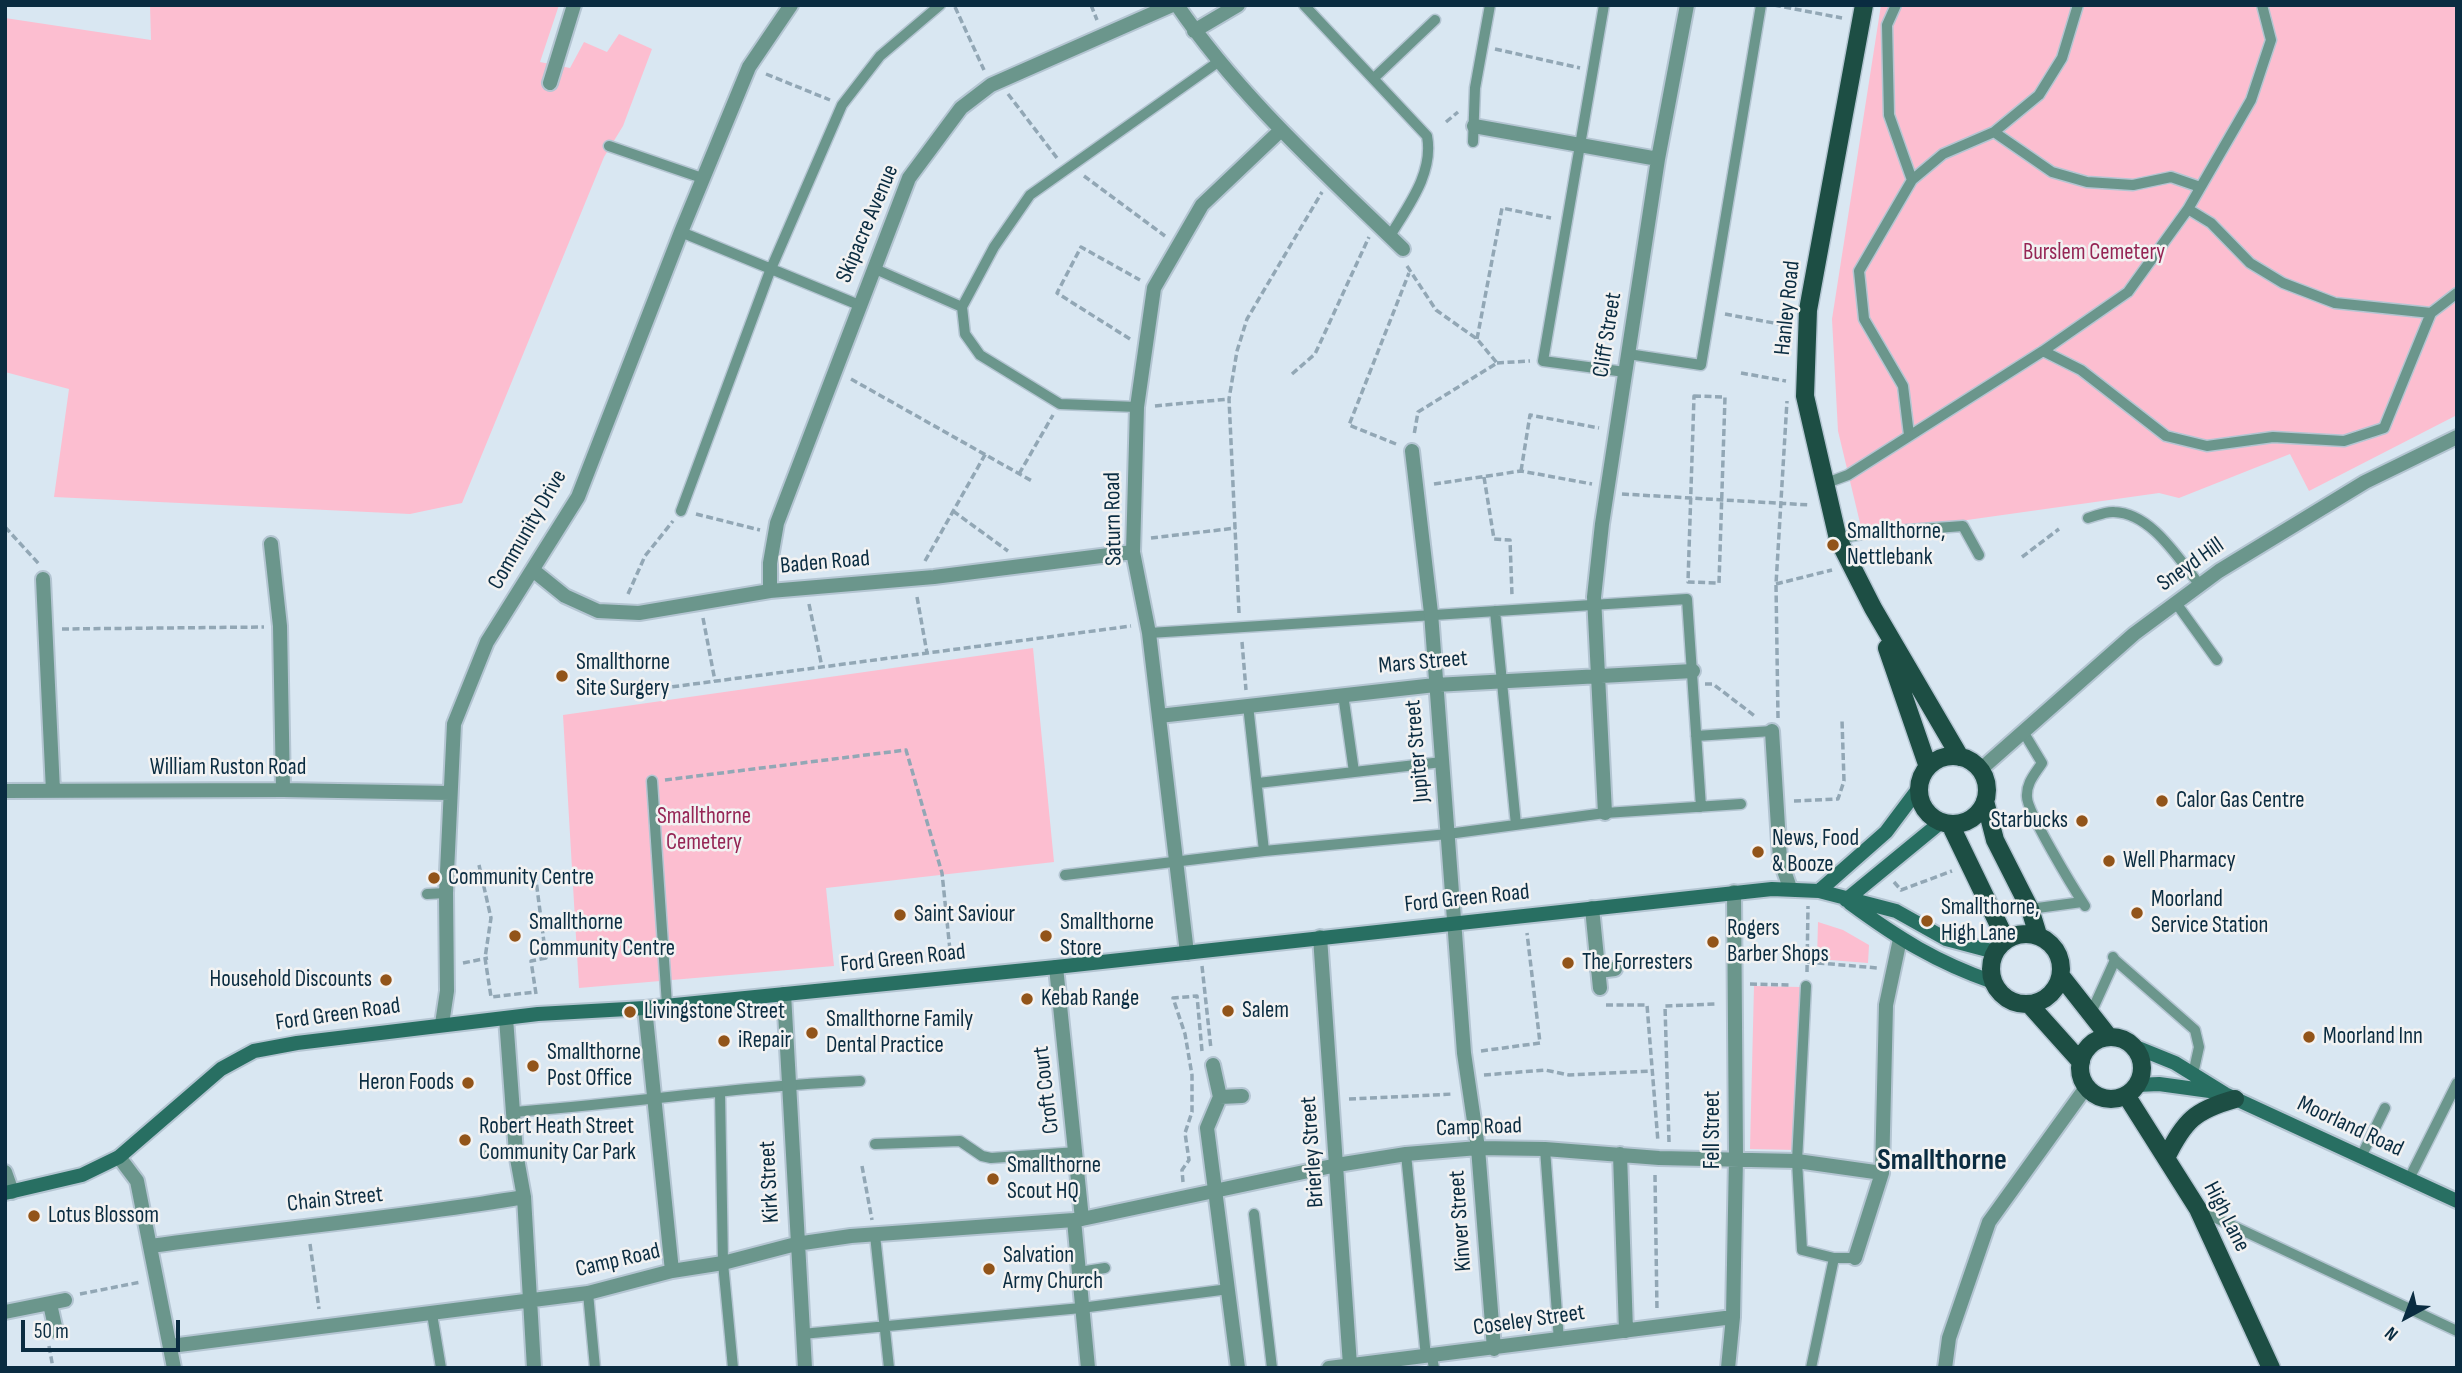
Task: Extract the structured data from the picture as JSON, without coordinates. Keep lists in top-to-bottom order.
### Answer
{
  "streets": {
    "main road": [
      "Hanley Road",
      "Ford Green Road",
      "Moorland Road",
      "High Lane"
    ],
    "street": [
      "Skipacre Avenue",
      "Cliff Street",
      "Saturn Road",
      "Community Drive",
      "Baden Road",
      "Sneyd Hill",
      "Mars Street",
      "Jupiter Street",
      "William Ruston Road",
      "Croft Court",
      "Camp Road",
      "Fell Street",
      "Brierley Street",
      "Kirk Street",
      "Chain Street",
      "Kinver Street",
      "Coseley Street"
    ]
  },
  "crossings": [
    ["Skipacre Avenue", "Baden Road"],
    ["Hanley Road", "Sneyd Hill"],
    ["Cliff Street", "Mars Street"],
    ["Saturn Road", "Baden Road"],
    ["Saturn Road", "Mars Street"],
    ["Saturn Road", "Ford Green Road"],
    ["Community Drive", "Baden Road"],
    ["Community Drive", "William Ruston Road"],
    ["Community Drive", "Ford Green Road"],
    ["Mars Street", "Jupiter Street"],
    ["Jupiter Street", "Ford Green Road"],
    ["Jupiter Street", "Kinver Street"],
    ["Ford Green Road", "Croft Court"],
    ["Ford Green Road", "Fell Street"],
    ["Ford Green Road", "Brierley Street"],
    ["Ford Green Road", "Kirk Street"],
    ["Ford Green Road", "Kinver Street"],
    ["Croft Court", "Camp Road"],
    ["Moorland Road", "High Lane"],
    ["Camp Road", "Fell Street"],
    ["Camp Road", "Brierley Street"],
    ["Camp Road", "Kirk Street"],
    ["Camp Road", "Kinver Street"],
    ["Fell Street", "Coseley Street"],
    ["Brierley Street", "Coseley Street"],
    ["Kinver Street", "Coseley Street"]
  ],
  "districts": ["Smallthorne"],
  "parks": ["Burslem Cemetery", "Smallthorne Cemetery"],
  "places": [
    "Smallthorne, Nettlebank",
    "Smallthorne Site Surgery",
    "Calor Gas Centre",
    "Starbucks",
    "News, Food & Booze",
    "Well Pharmacy",
    "Community Centre",
    "Moorland Service Station",
    "Saint Saviour",
    "Smallthorne, High Lane",
    "Smallthorne Community Centre",
    "Smallthorne Store",
    "Rogers Barber Shops",
    "The Forresters",
    "Household Discounts",
    "Kebab Range",
    "Salem",
    "Livingstone Street",
    "Smallthorne Family Dental Practice",
    "Moorland Inn",
    "iRepair",
    "Smallthorne Post Office",
    "Heron Foods",
    "Robert Heath Street Community Car Park",
    "Smallthorne Scout HQ",
    "Lotus Blossom",
    "Salvation Army Church"
  ],
  "scale_bar": "50 m",
  "north": "bottom left"
}
